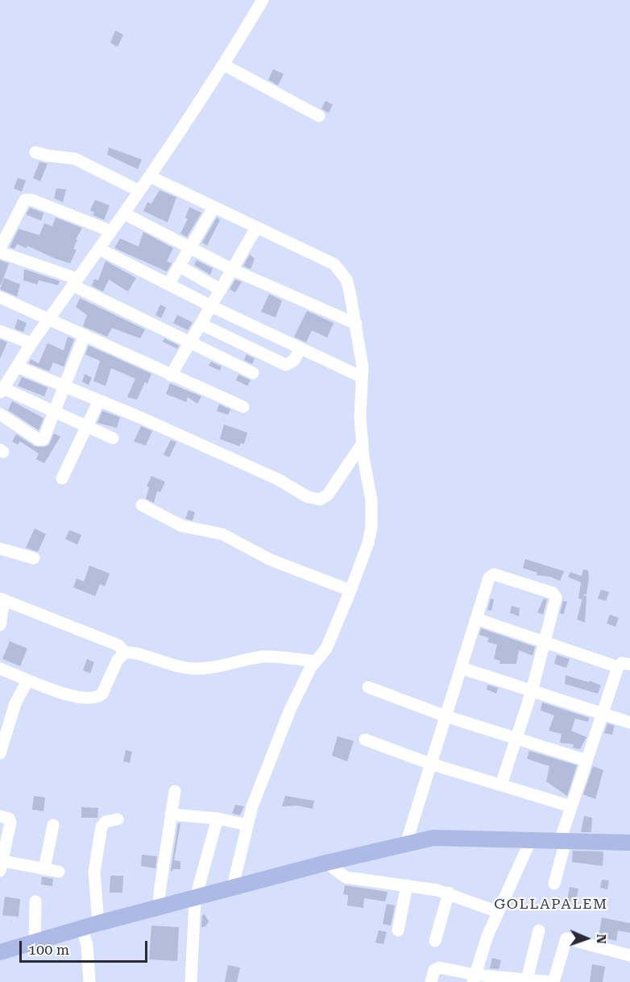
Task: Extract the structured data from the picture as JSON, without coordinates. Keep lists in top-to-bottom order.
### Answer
{
  "districts": ["GOLLAPALEM"],
  "scale_bar": "100 m",
  "north": "right"
}
